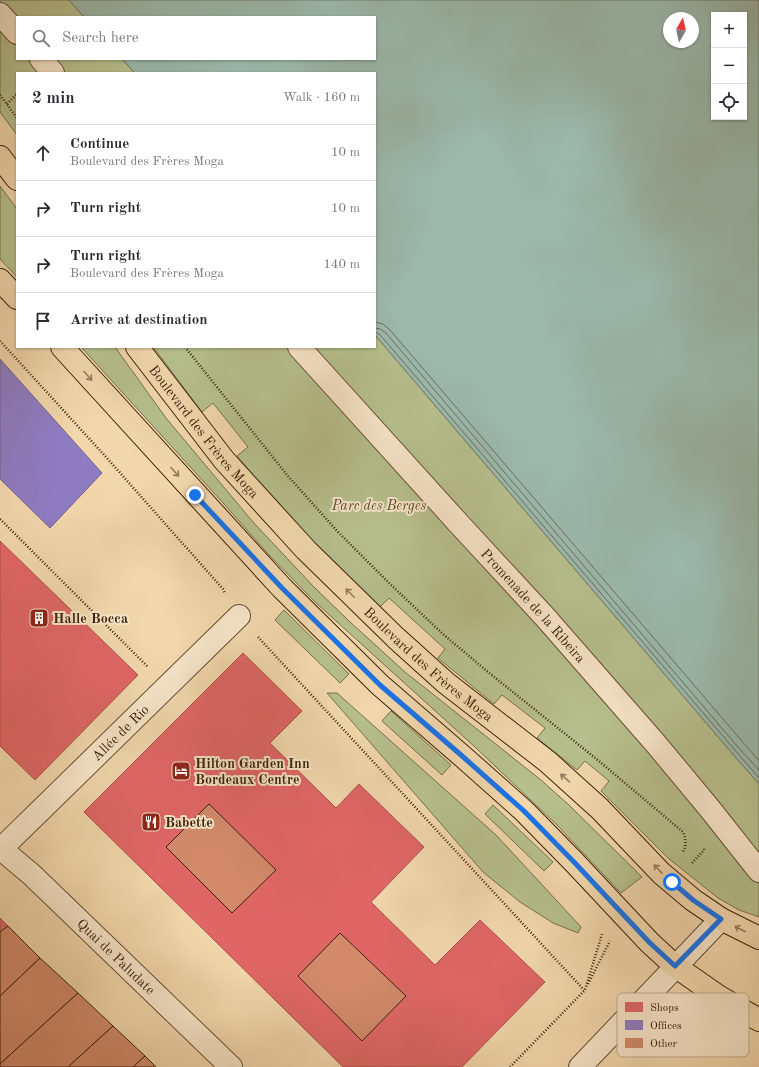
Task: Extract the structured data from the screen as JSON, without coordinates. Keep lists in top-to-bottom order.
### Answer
{
  "streets": {
    "main road": ["Boulevard des Frères Moga"],
    "street": ["Promenade de la Ribeira", "Allée de Rio", "Quai de Paludate"]
  },
  "crossings": [
    ["Allée de Rio", "Quai de Paludate"]
  ],
  "parks": ["Parc des Berges"],
  "places": {
    "building": ["Halle Bocca"],
    "hotel": ["Hilton Garden Inn Bordeaux Centre"],
    "restaurant": ["Babette"]
  },
  "legend": ["Shops", "Offices", "Other"],
  "north": "top",
  "page": {
    "map_buttons": ["+", "−"],
    "search": "Search here",
    "heading": ["2 min", "Walk · 160 m"],
    "list": [
      ["Continue", "Boulevard des Frères Moga", "10 m"],
      ["Turn right", "10 m"],
      ["Turn right", "Boulevard des Frères Moga", "140 m"],
      "Arrive at destination"
    ]
  }
}
